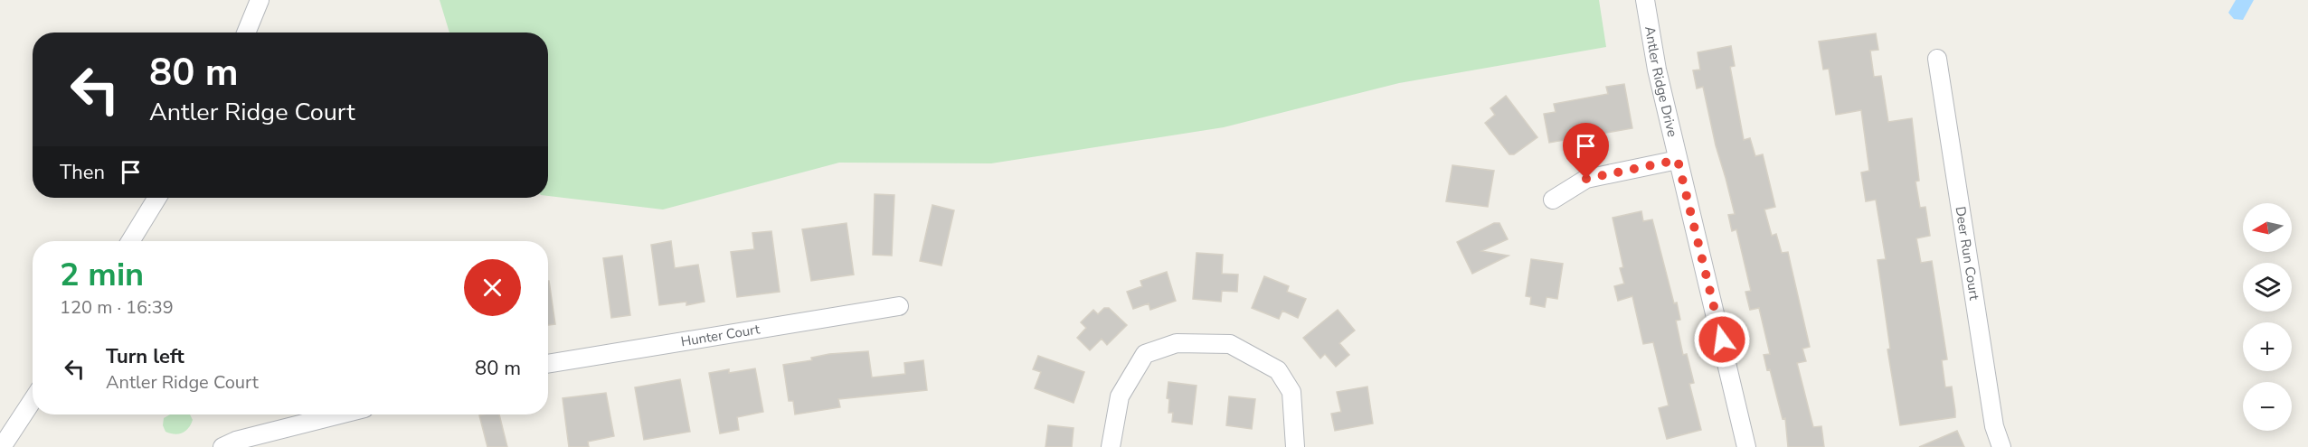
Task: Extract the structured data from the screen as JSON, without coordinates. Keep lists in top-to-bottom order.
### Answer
{
  "streets": {
    "street": ["Antler Ridge Drive", "Deer Run Court", "Hunter Court"]
  },
  "north": "left",
  "page": {
    "turn": ["80 m", "Antler Ridge Court"],
    "then": "Then",
    "map_buttons": ["+", "−"],
    "heading": ["2 min", "120 m · 16:39"],
    "list": [
      {
        "name": "Turn left",
        "note": "Antler Ridge Court",
        "value": "80 m"
      }
    ]
  }
}
